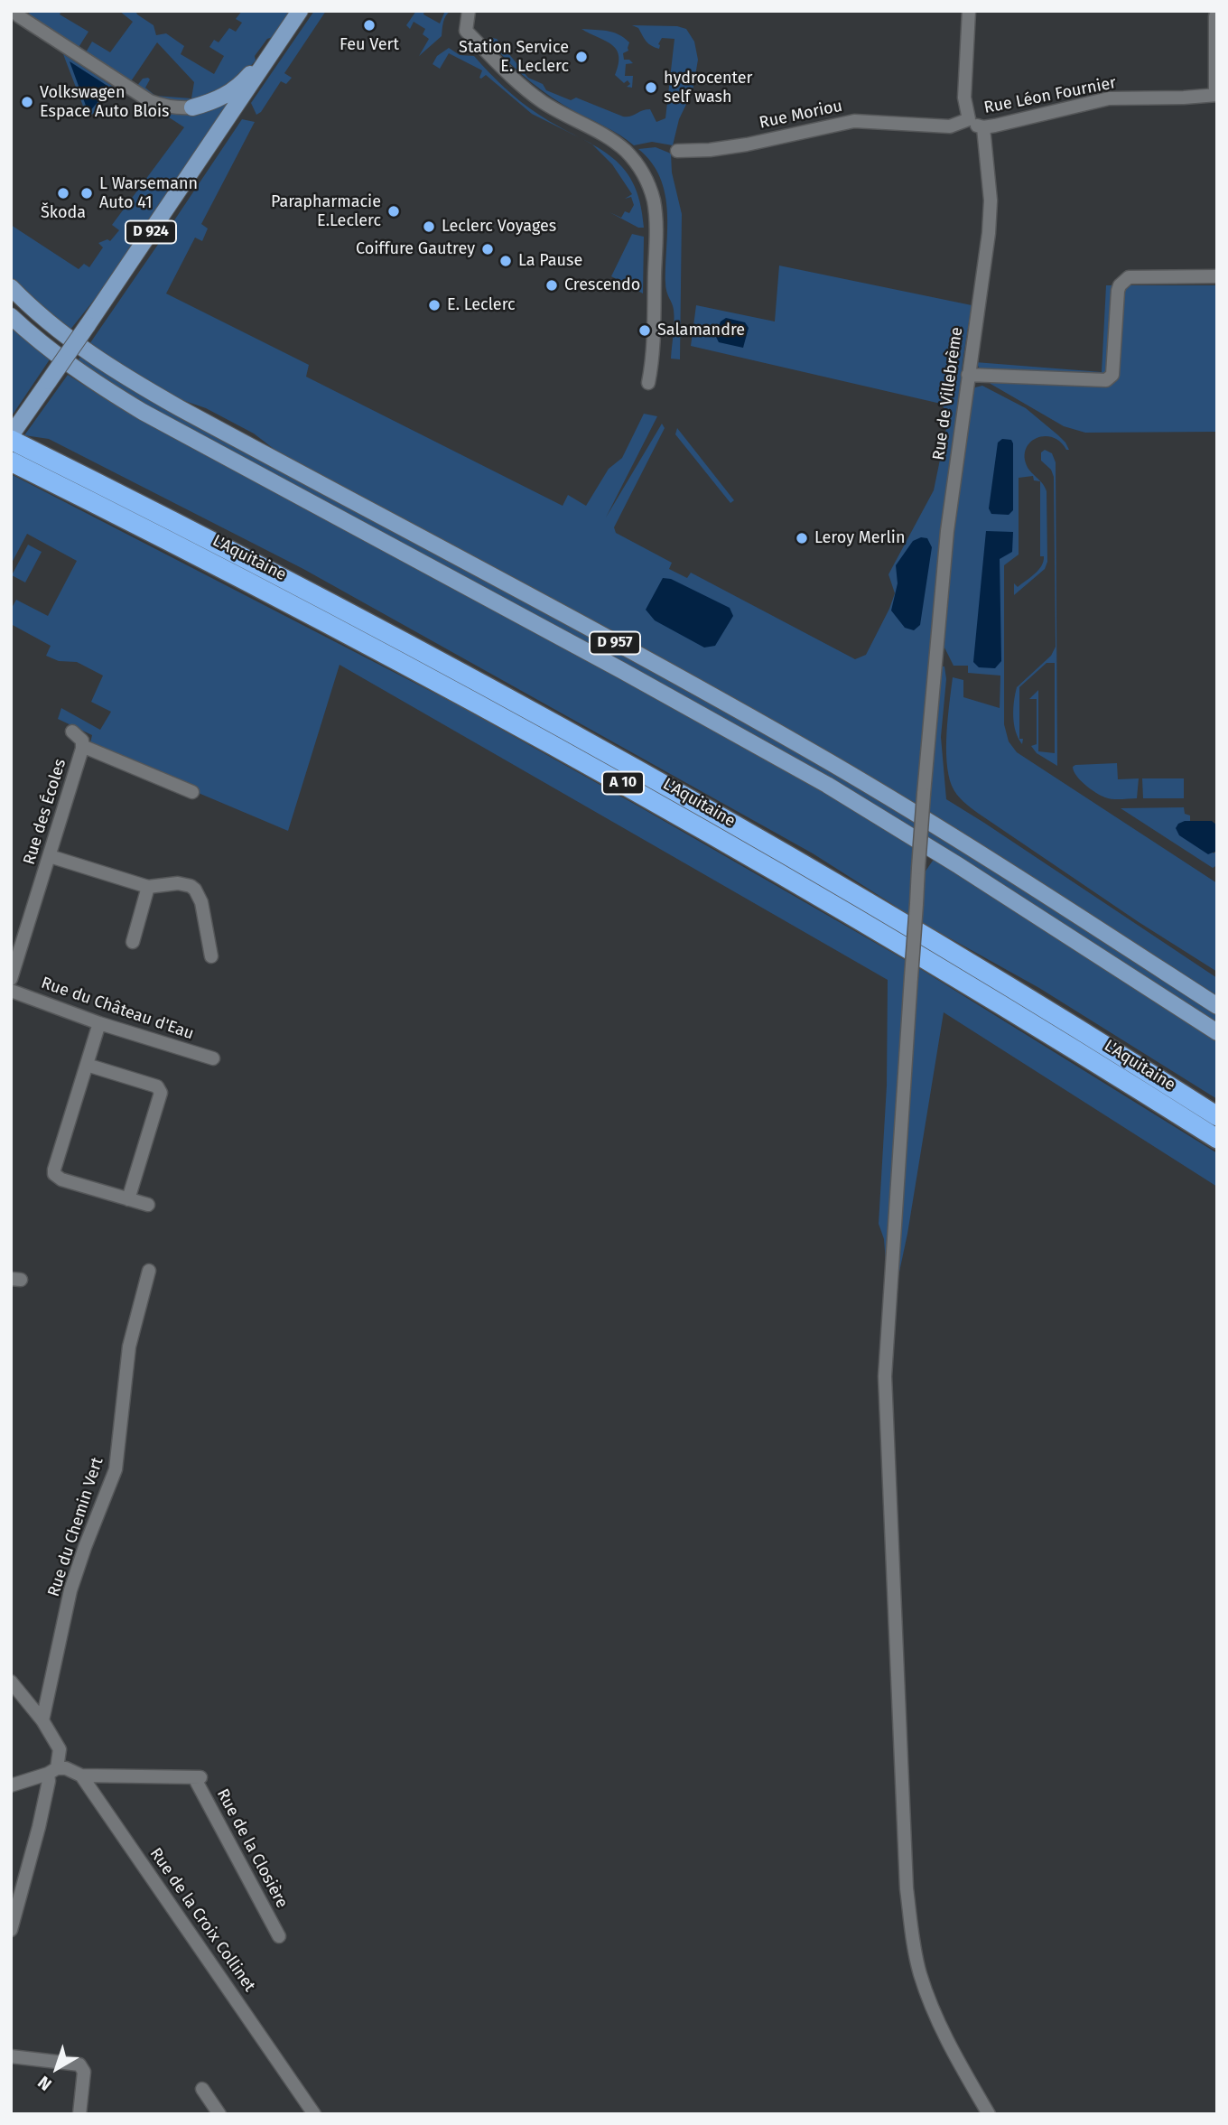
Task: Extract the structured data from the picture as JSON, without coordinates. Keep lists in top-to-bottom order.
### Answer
{
  "streets": {
    "highway": ["L'Aquitaine", "A 10"],
    "main road": ["D 924", "D 957"],
    "street": [
      "Rue Léon Fournier",
      "Rue Moriou",
      "Rue de Villebrème",
      "Rue des Écoles",
      "Rue du Château d'Eau",
      "Rue du Chemin Vert",
      "Rue de la Closière",
      "Rue de la Croix Collinet"
    ]
  },
  "crossings": [
    ["Rue Léon Fournier", "Rue Moriou"],
    ["Rue Léon Fournier", "Rue de Villebrème"],
    ["D 924", "L'Aquitaine"],
    ["Rue de la Closière", "Rue de la Croix Collinet"]
  ],
  "places": [
    "Feu Vert",
    "Station Service E. Leclerc",
    "hydrocenter self wash",
    "Volkswagen Espace Auto Blois",
    "Škoda",
    "L Warsemann Auto 41",
    "Parapharmacie E.Leclerc",
    "Leclerc Voyages",
    "Coiffure Gautrey",
    "La Pause",
    "Crescendo",
    "E. Leclerc",
    "Salamandre",
    "Leroy Merlin"
  ],
  "north": "bottom left"
}
